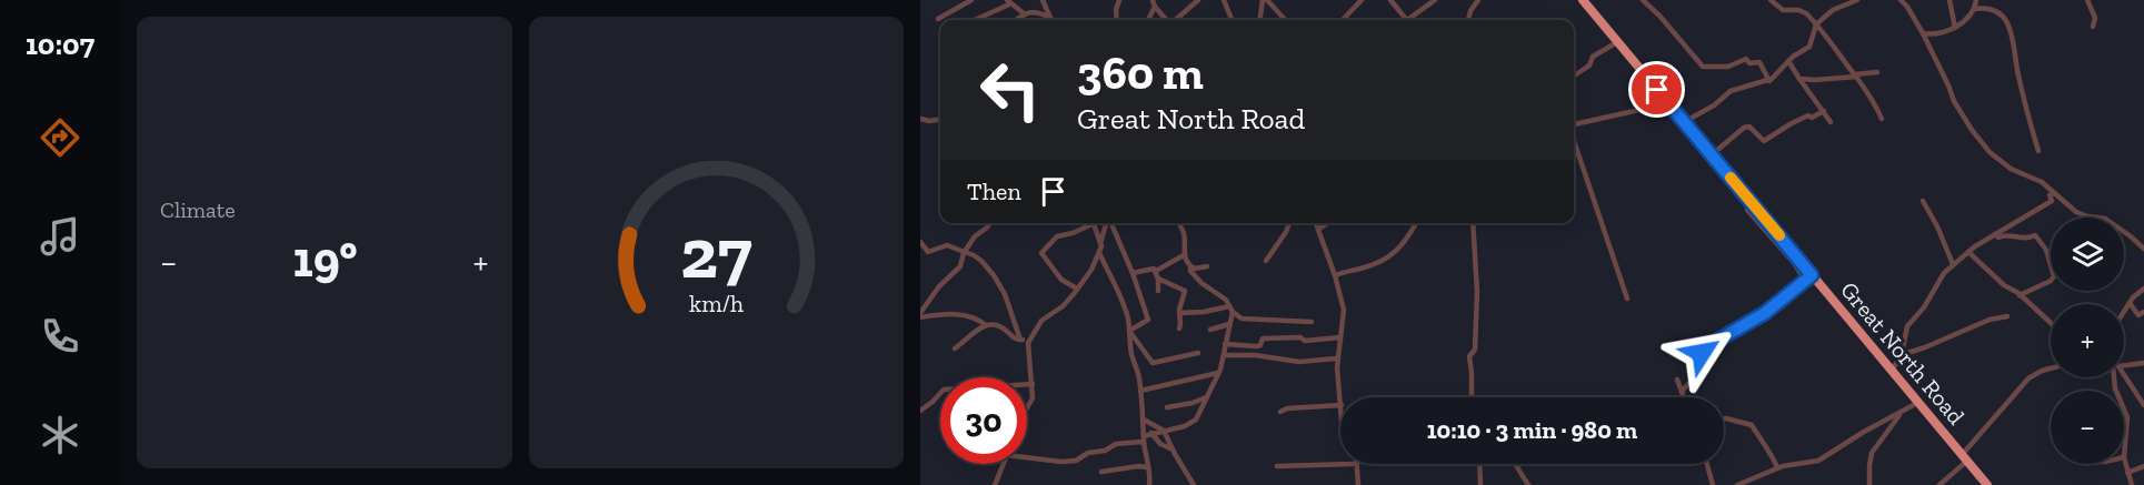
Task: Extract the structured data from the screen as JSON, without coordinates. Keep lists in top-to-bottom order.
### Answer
{
  "streets": {
    "highway": ["Great North Road"]
  },
  "page": {
    "tabs": "10:07",
    "tile": "Climate",
    "turn": ["360 m", "Great North Road"],
    "then": "Then",
    "map_buttons": ["+", "−"],
    "heat": ["−", "19°", "+"],
    "limit": "30",
    "trip": "10:10 · 3 min · 980 m",
    "gauge": ["27", "km/h"]
  }
}
